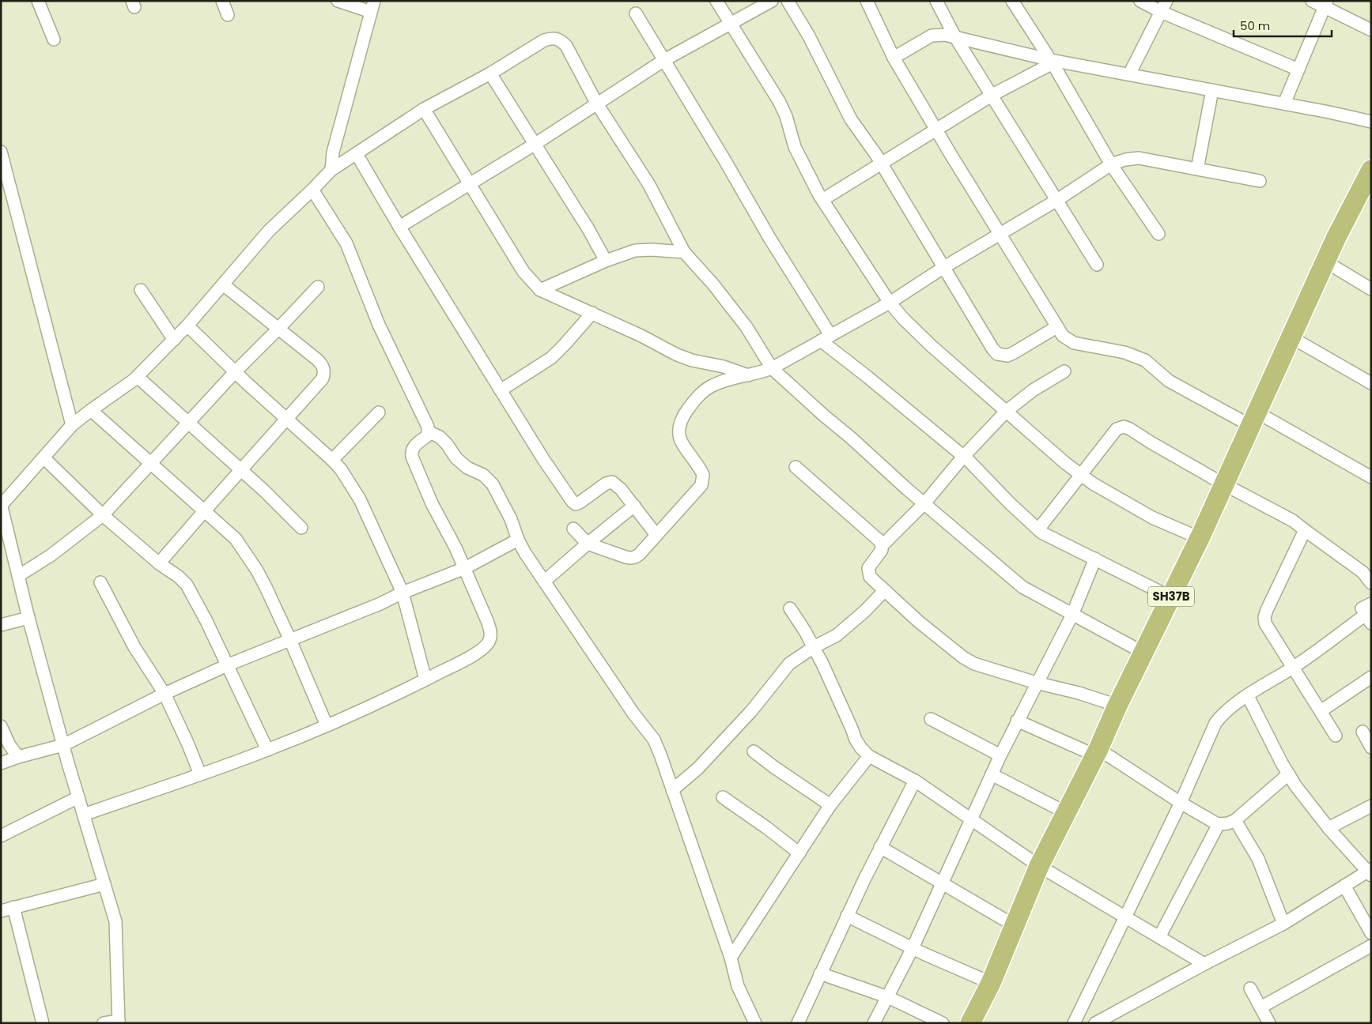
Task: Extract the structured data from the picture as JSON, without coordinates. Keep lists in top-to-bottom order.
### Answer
{
  "streets": {
    "main road": ["SH37B"]
  },
  "scale_bar": "50 m"
}
